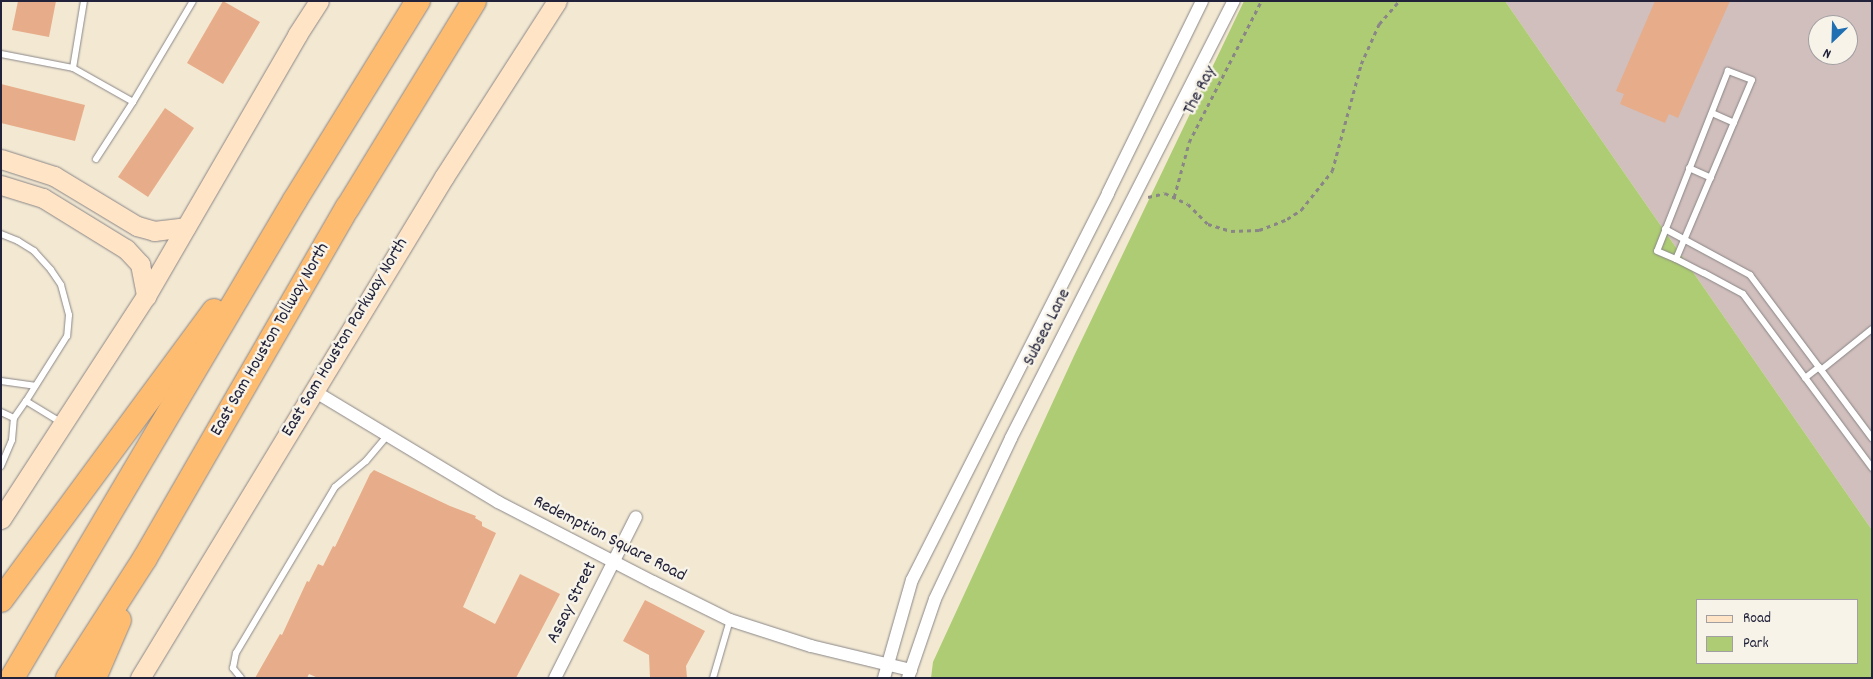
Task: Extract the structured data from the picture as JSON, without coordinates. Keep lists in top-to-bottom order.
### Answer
{
  "streets": {
    "highway": ["East Sam Houston Tollway North"],
    "main road": ["East Sam Houston Parkway North"],
    "street": ["Subsea Lane", "Redemption Square Road", "Assay Street"],
    "path": ["The Ray"]
  },
  "crossings": [
    ["Subsea Lane", "Redemption Square Road"],
    ["East Sam Houston Parkway North", "Redemption Square Road"],
    ["Redemption Square Road", "Assay Street"]
  ],
  "legend": ["Road", "Park"],
  "north": "bottom left"
}
